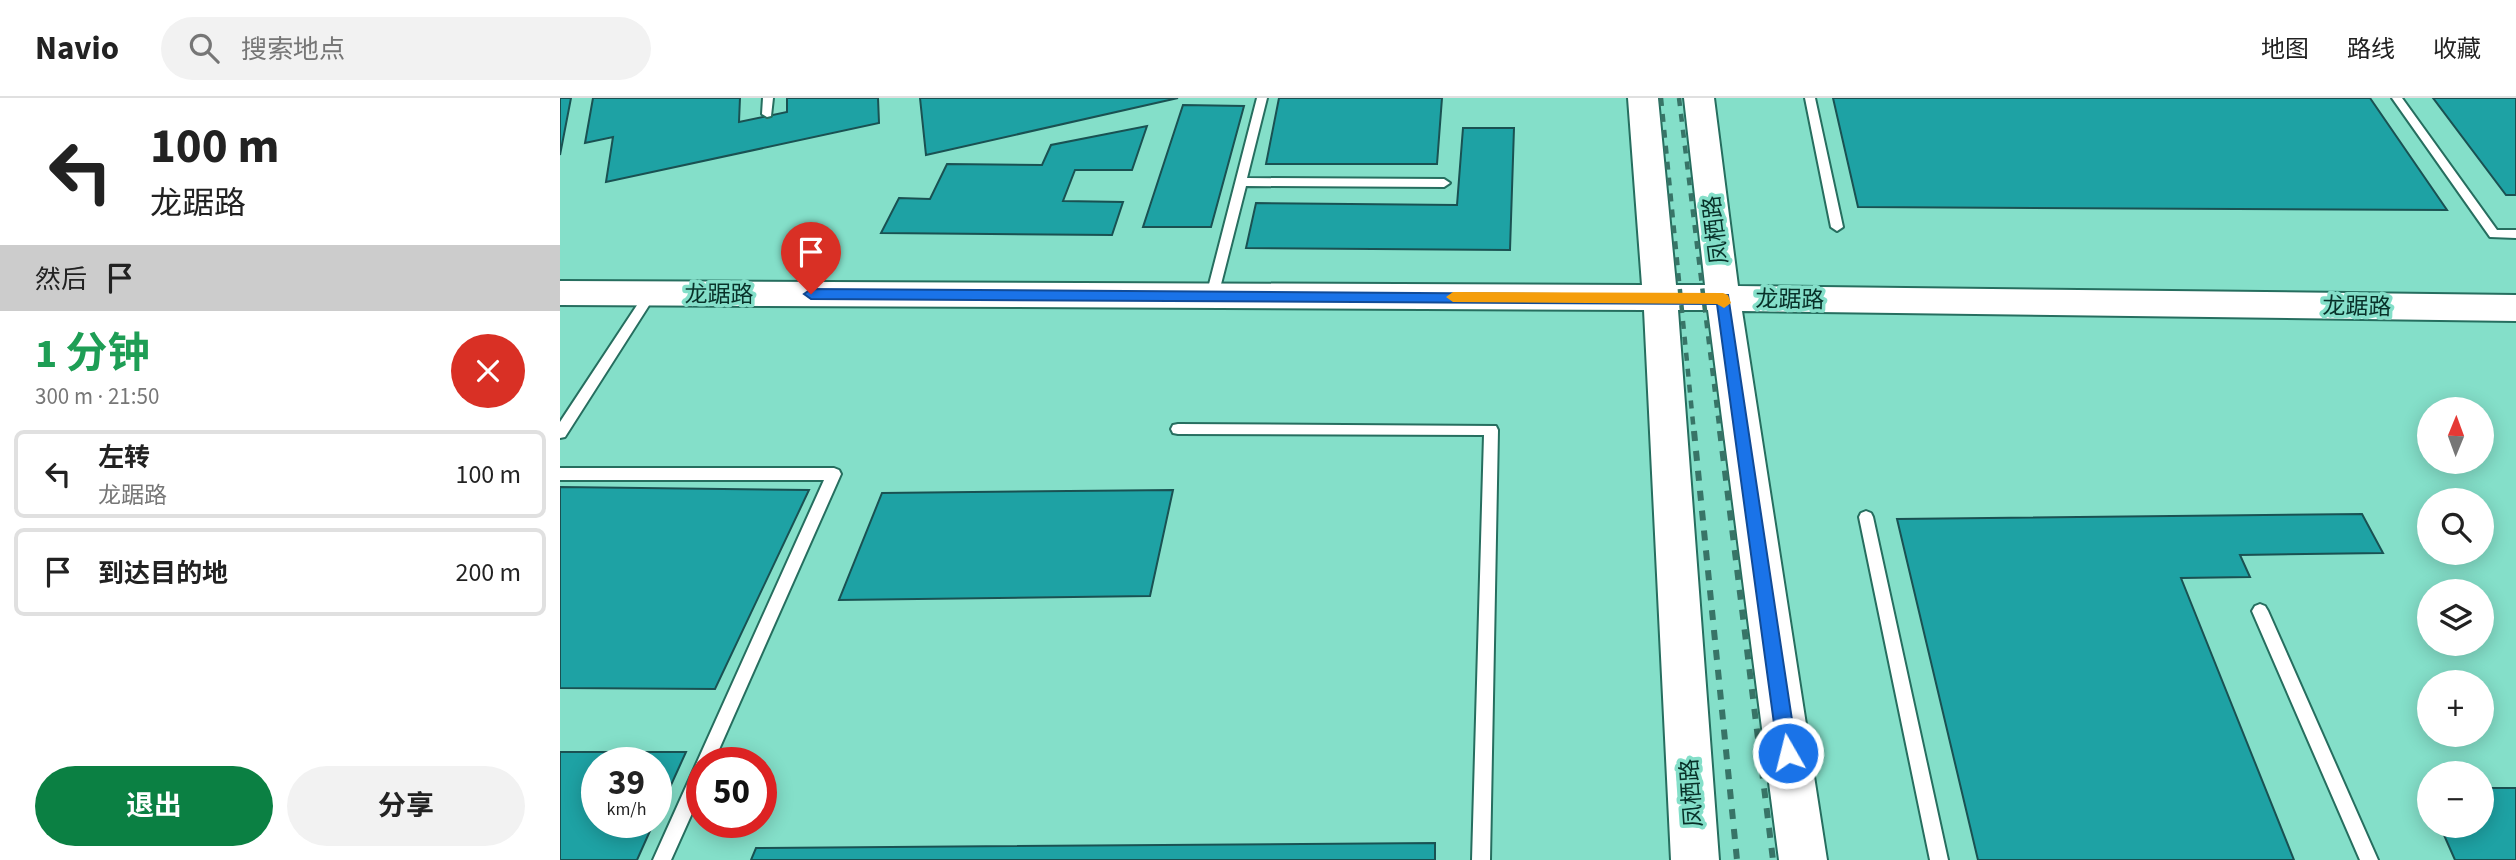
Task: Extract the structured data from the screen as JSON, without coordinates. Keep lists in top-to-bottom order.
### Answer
{
  "streets": {
    "street": ["凤栖路", "龙踞路"]
  },
  "crossings": [
    ["凤栖路", "龙踞路"]
  ],
  "north": "top",
  "page": {
    "header": "Navio",
    "search": "搜索地点",
    "nav": ["地图", "路线", "收藏"],
    "turn": ["100 m", "龙踞路"],
    "then": "然后",
    "heading": ["1 分钟", "300 m · 21:50"],
    "map_buttons": ["+", "−"],
    "list": [
      {
        "name": "左转",
        "note": "龙踞路",
        "value": "100 m"
      },
      {
        "name": "到达目的地",
        "value": "200 m"
      }
    ],
    "speed": "39 km/h",
    "limit": "50",
    "buttons": ["退出", "分享"]
  }
}
